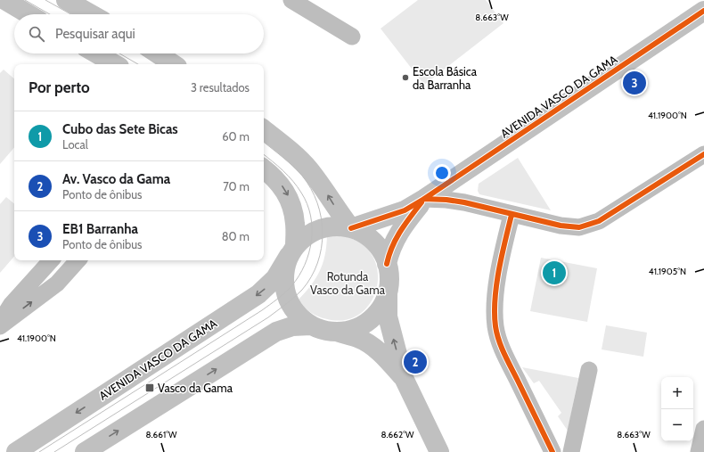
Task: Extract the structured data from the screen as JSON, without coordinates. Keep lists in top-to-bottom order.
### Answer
{
  "streets": {
    "main road": ["AVENIDA VASCO DA GAMA"]
  },
  "parks": ["Rotunda Vasco da Gama"],
  "places": {
    "other": ["Escola Básica da Barranha"],
    "transit": ["Vasco da Gama"]
  },
  "page": {
    "search": "Pesquisar aqui",
    "heading": ["Por perto", "3 resultados"],
    "pins": ["3", "1", "2"],
    "list": [
      {
        "mark": "1",
        "name": "Cubo das Sete Bicas",
        "note": "Local",
        "value": "60 m"
      },
      {
        "mark": "2",
        "name": "Av. Vasco da Gama",
        "note": "Ponto de ônibus",
        "value": "70 m"
      },
      {
        "mark": "3",
        "name": "EB1 Barranha",
        "note": "Ponto de ônibus",
        "value": "80 m"
      }
    ],
    "map_buttons": ["+", "−"]
  },
  "coordinates": [
    "8.663°W",
    "41.1900°N",
    "41.1905°N",
    "8.661°W",
    "8.662°W"
  ]
}
